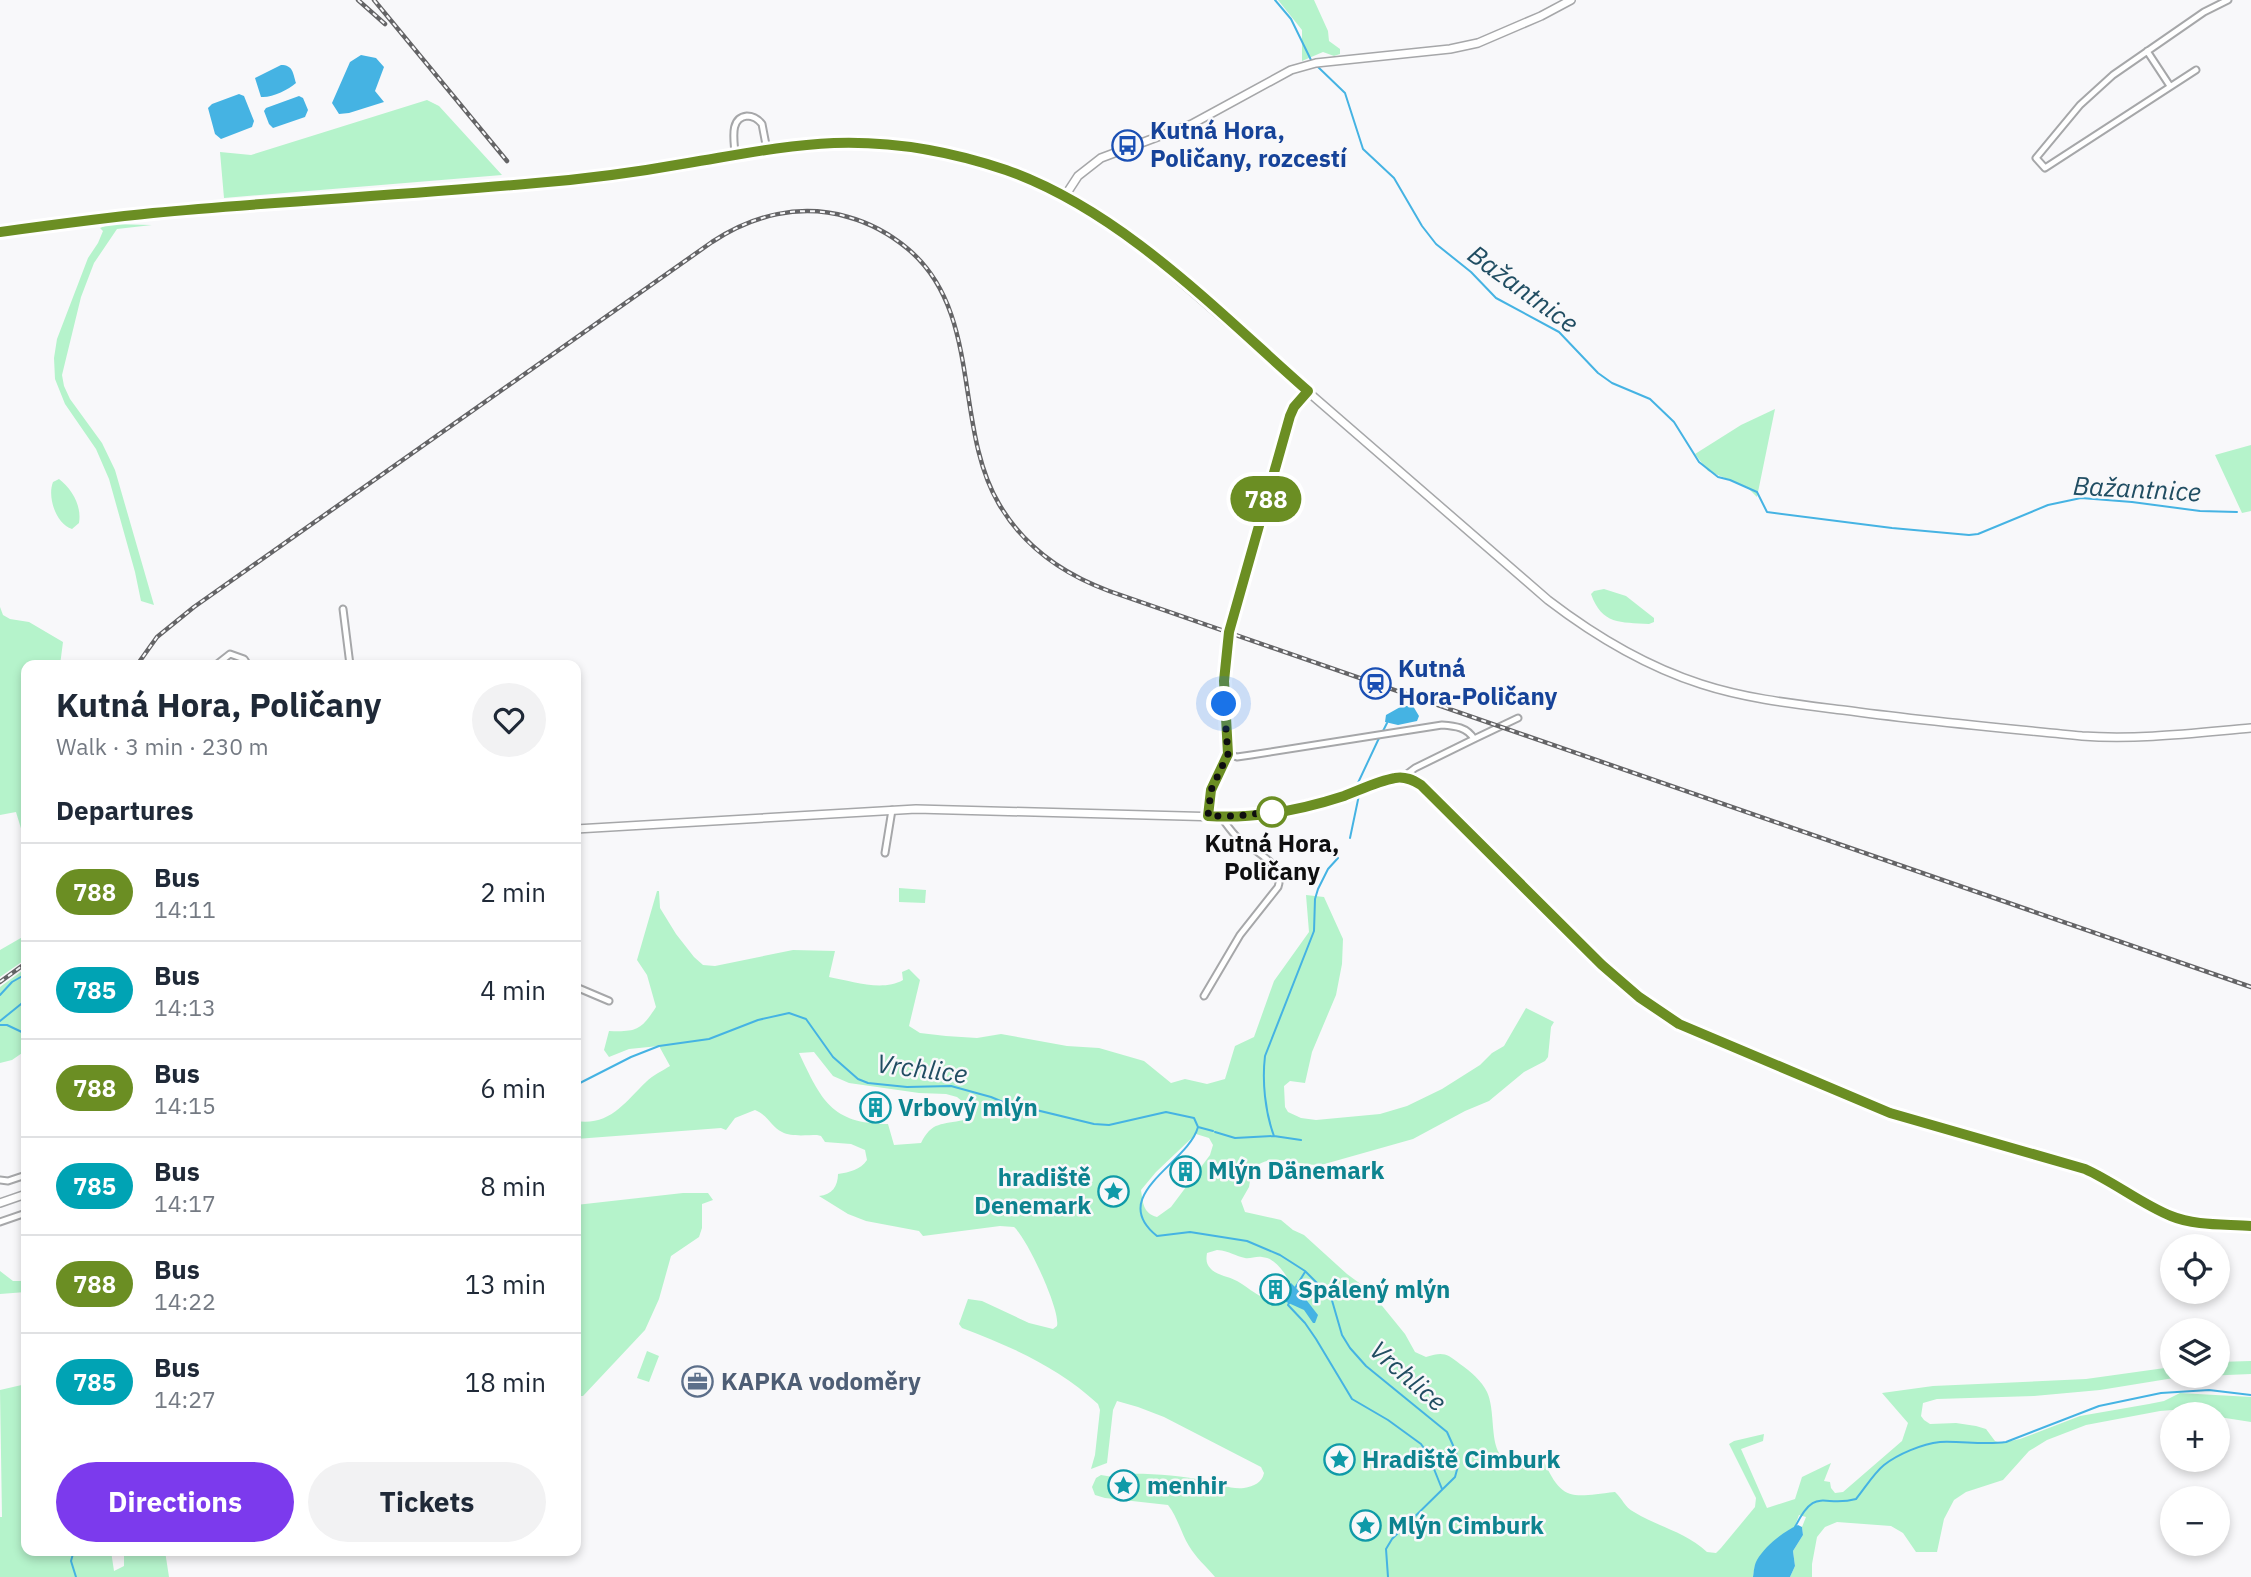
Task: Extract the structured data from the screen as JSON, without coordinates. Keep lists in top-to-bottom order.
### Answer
{
  "water": ["Bažantnice", "Vrchlice"],
  "places": {
    "bus stop": ["Kutná Hora, Poličany, rozcestí"],
    "station": ["Kutná Hora-Poličany"],
    "other": ["Kutná Hora, Poličany"],
    "building": ["Vrbový mlýn", "Mlýn Dänemark", "Spálený mlýn"],
    "place": [
      "hradiště Denemark",
      "Hradiště Cimburk",
      "menhir",
      "Mlýn Cimburk"
    ],
    "office": ["KAPKA vodoměry"]
  },
  "lines": ["bus line 788"],
  "page": {
    "on_map": "788",
    "heading": [
      ["Kutná Hora, Poličany", "Walk · 3 min · 230 m"],
      "Departures"
    ],
    "list": [
      {
        "mark": "788",
        "name": "Bus",
        "note": "14:11",
        "value": "2 min"
      },
      {
        "mark": "785",
        "name": "Bus",
        "note": "14:13",
        "value": "4 min"
      },
      {
        "mark": "788",
        "name": "Bus",
        "note": "14:15",
        "value": "6 min"
      },
      {
        "mark": "785",
        "name": "Bus",
        "note": "14:17",
        "value": "8 min"
      },
      {
        "mark": "788",
        "name": "Bus",
        "note": "14:22",
        "value": "13 min"
      },
      {
        "mark": "785",
        "name": "Bus",
        "note": "14:27",
        "value": "18 min"
      }
    ],
    "map_buttons": ["+", "−"],
    "buttons": ["Directions", "Tickets"]
  }
}
